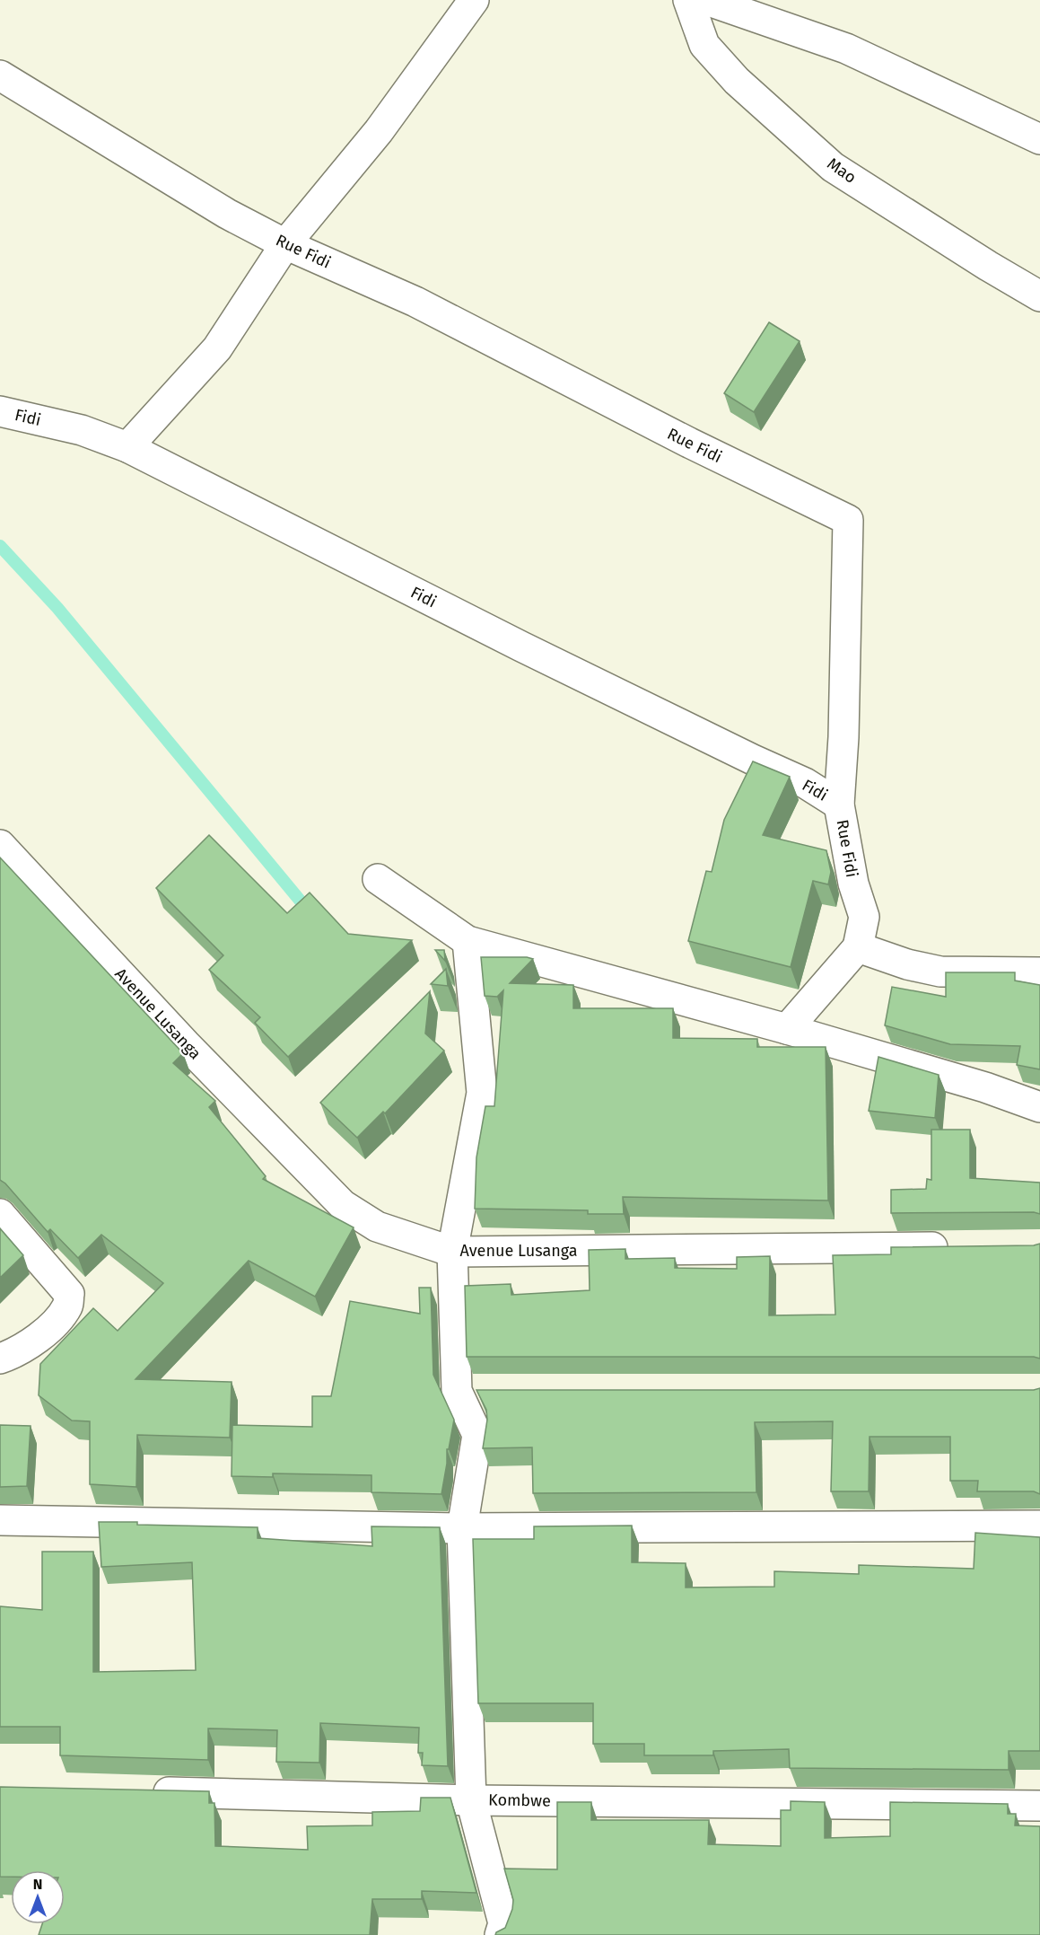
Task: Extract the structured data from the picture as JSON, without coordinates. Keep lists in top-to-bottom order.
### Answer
{
  "streets": {
    "street": [
      "Mao",
      "Rue Fidi",
      "Fidi",
      "Avenue Lusanga",
      "Kombwe"
    ]
  },
  "crossings": [
    ["Rue Fidi", "Fidi"]
  ],
  "north": "top"
}
